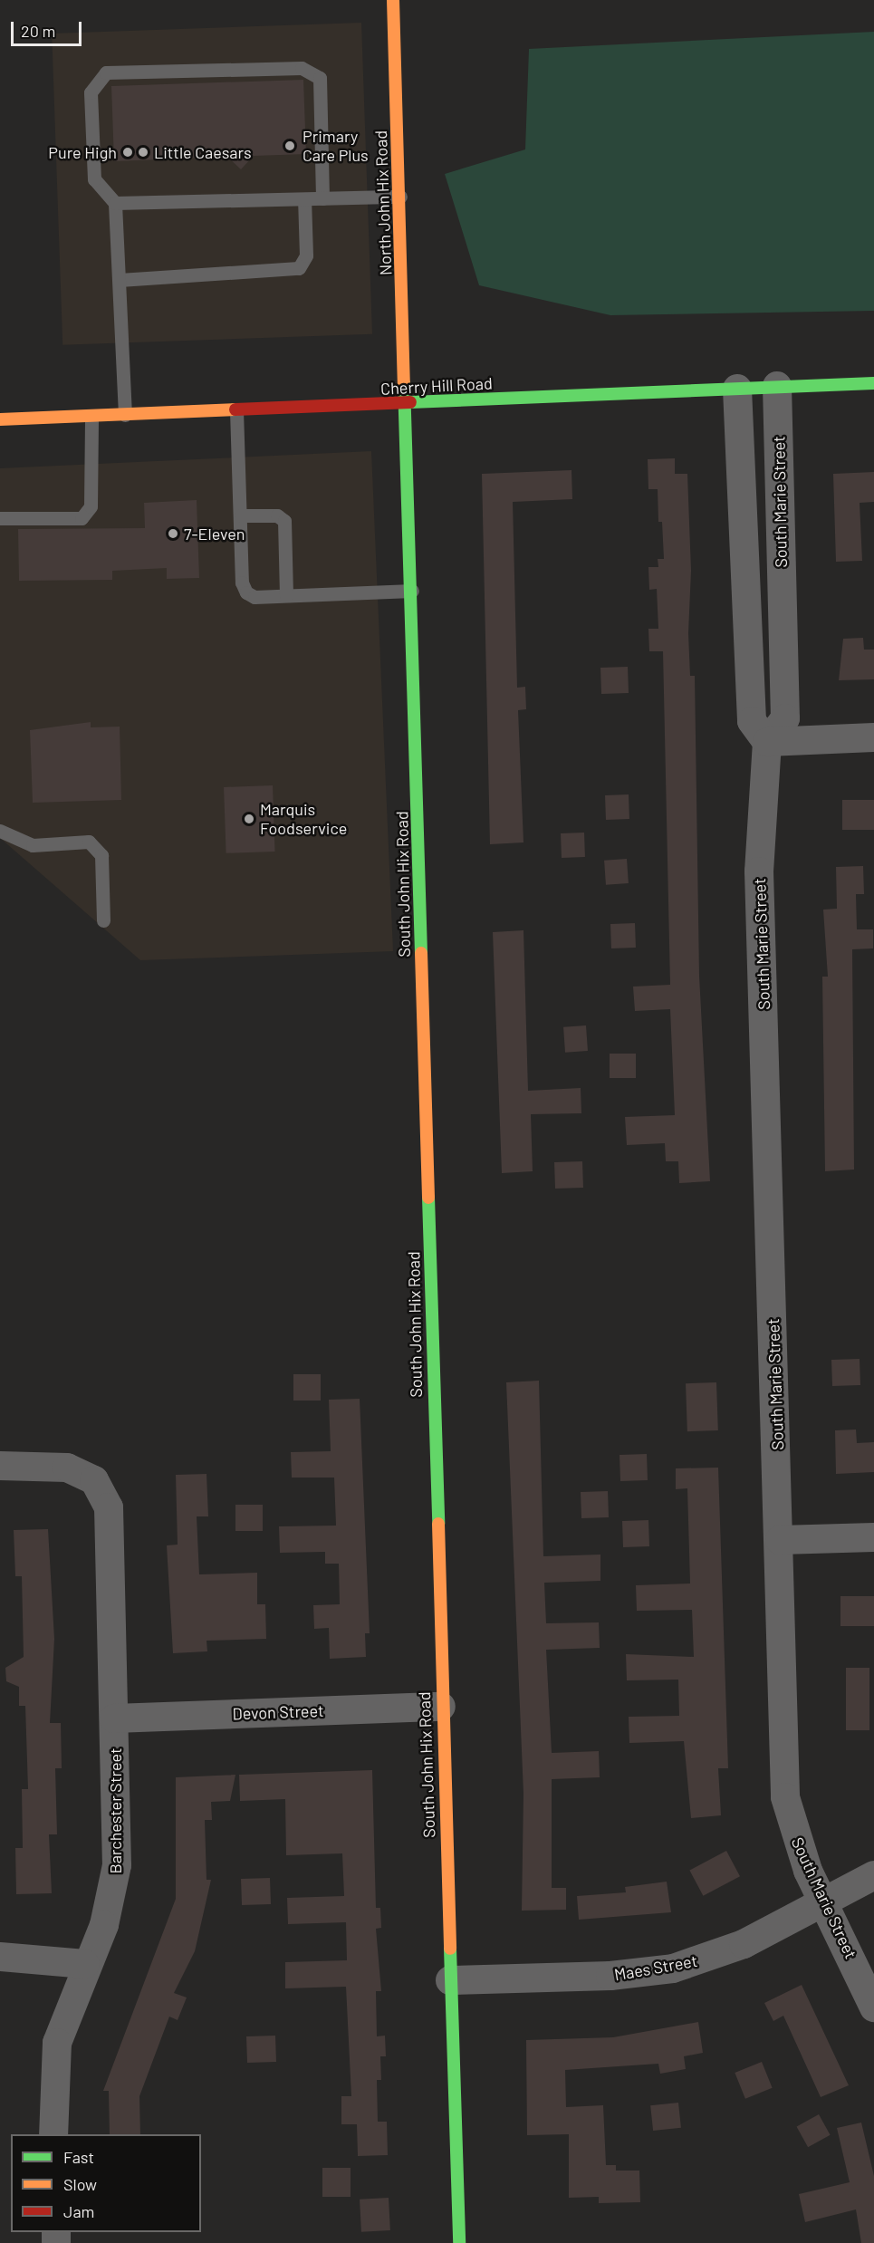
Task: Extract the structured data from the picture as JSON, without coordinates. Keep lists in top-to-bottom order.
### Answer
{
  "streets": {
    "street": [
      "North John Hix Road",
      "Cherry Hill Road",
      "South Marie Street",
      "South John Hix Road",
      "Devon Street",
      "Barchester Street",
      "Maes Street"
    ]
  },
  "crossings": [
    ["North John Hix Road", "Cherry Hill Road"],
    ["North John Hix Road", "South John Hix Road"],
    ["Cherry Hill Road", "South Marie Street"],
    ["Cherry Hill Road", "South John Hix Road"],
    ["South Marie Street", "Maes Street"],
    ["South John Hix Road", "Devon Street"],
    ["South John Hix Road", "Maes Street"],
    ["Devon Street", "Barchester Street"]
  ],
  "places": [
    "Primary Care Plus",
    "Pure High",
    "Little Caesars",
    "7-Eleven",
    "Marquis Foodservice"
  ],
  "legend": ["Fast", "Slow", "Jam"],
  "scale_bar": "20 m"
}
